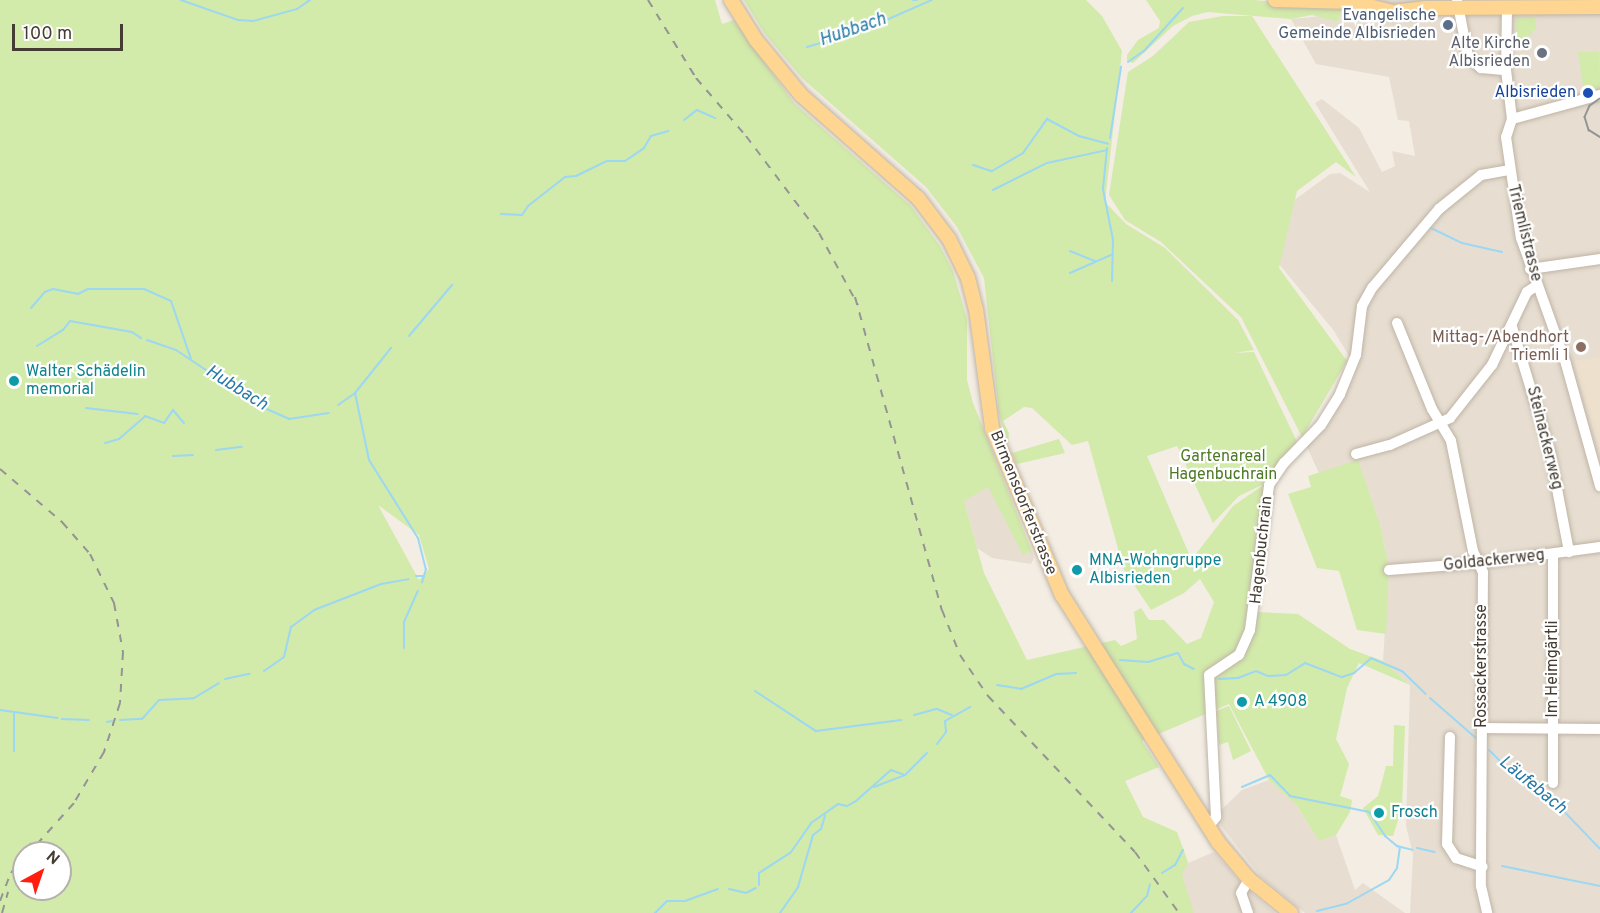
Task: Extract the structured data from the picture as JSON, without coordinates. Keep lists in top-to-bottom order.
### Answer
{
  "streets": {
    "main road": ["Birmensdorferstrasse"],
    "street": [
      "Triemlistrasse",
      "Steinackerweg",
      "Hagenbuchrain",
      "Goldackerweg",
      "Rossackerstrasse",
      "Im Heimgärtli"
    ]
  },
  "crossings": [
    ["Triemlistrasse", "Hagenbuchrain"],
    ["Steinackerweg", "Goldackerweg"],
    ["Birmensdorferstrasse", "Hagenbuchrain"],
    ["Goldackerweg", "Rossackerstrasse"],
    ["Goldackerweg", "Im Heimgärtli"]
  ],
  "water": ["Hubbach", "Läufebach"],
  "parks": ["Gartenareal Hagenbuchrain"],
  "places": [
    "Evangelische Gemeinde Albisrieden",
    "Alte Kirche Albisrieden",
    "Albisrieden",
    "Mittag-/Abendhort Triemli 1",
    "Walter Schädelin memorial",
    "MNA-Wohngruppe Albisrieden",
    "A 4908",
    "Frosch"
  ],
  "scale_bar": "100 m",
  "north": "top right"
}
